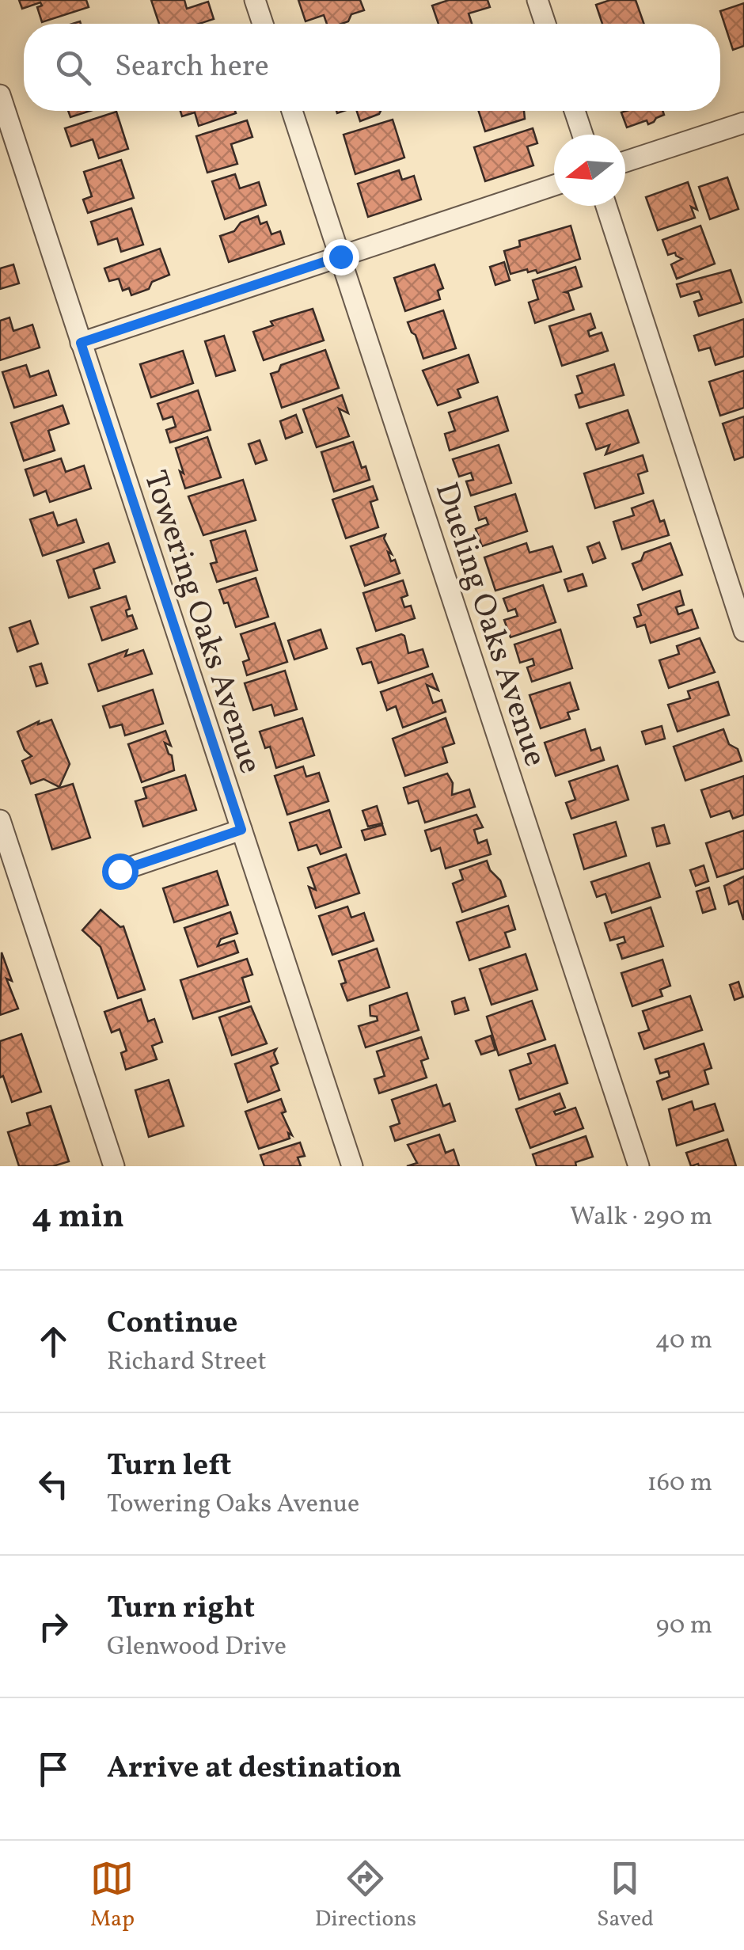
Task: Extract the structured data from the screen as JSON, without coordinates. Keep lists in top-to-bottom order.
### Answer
{
  "streets": {
    "street": ["Towering Oaks Avenue", "Dueling Oaks Avenue"]
  },
  "north": "left",
  "page": {
    "search": "Search here",
    "heading": ["4 min", "Walk · 290 m"],
    "list": [
      ["Continue", "Richard Street", "40 m"],
      ["Turn left", "Towering Oaks Avenue", "160 m"],
      ["Turn right", "Glenwood Drive", "90 m"],
      "Arrive at destination"
    ],
    "nav": ["Map", "Directions", "Saved"]
  }
}
